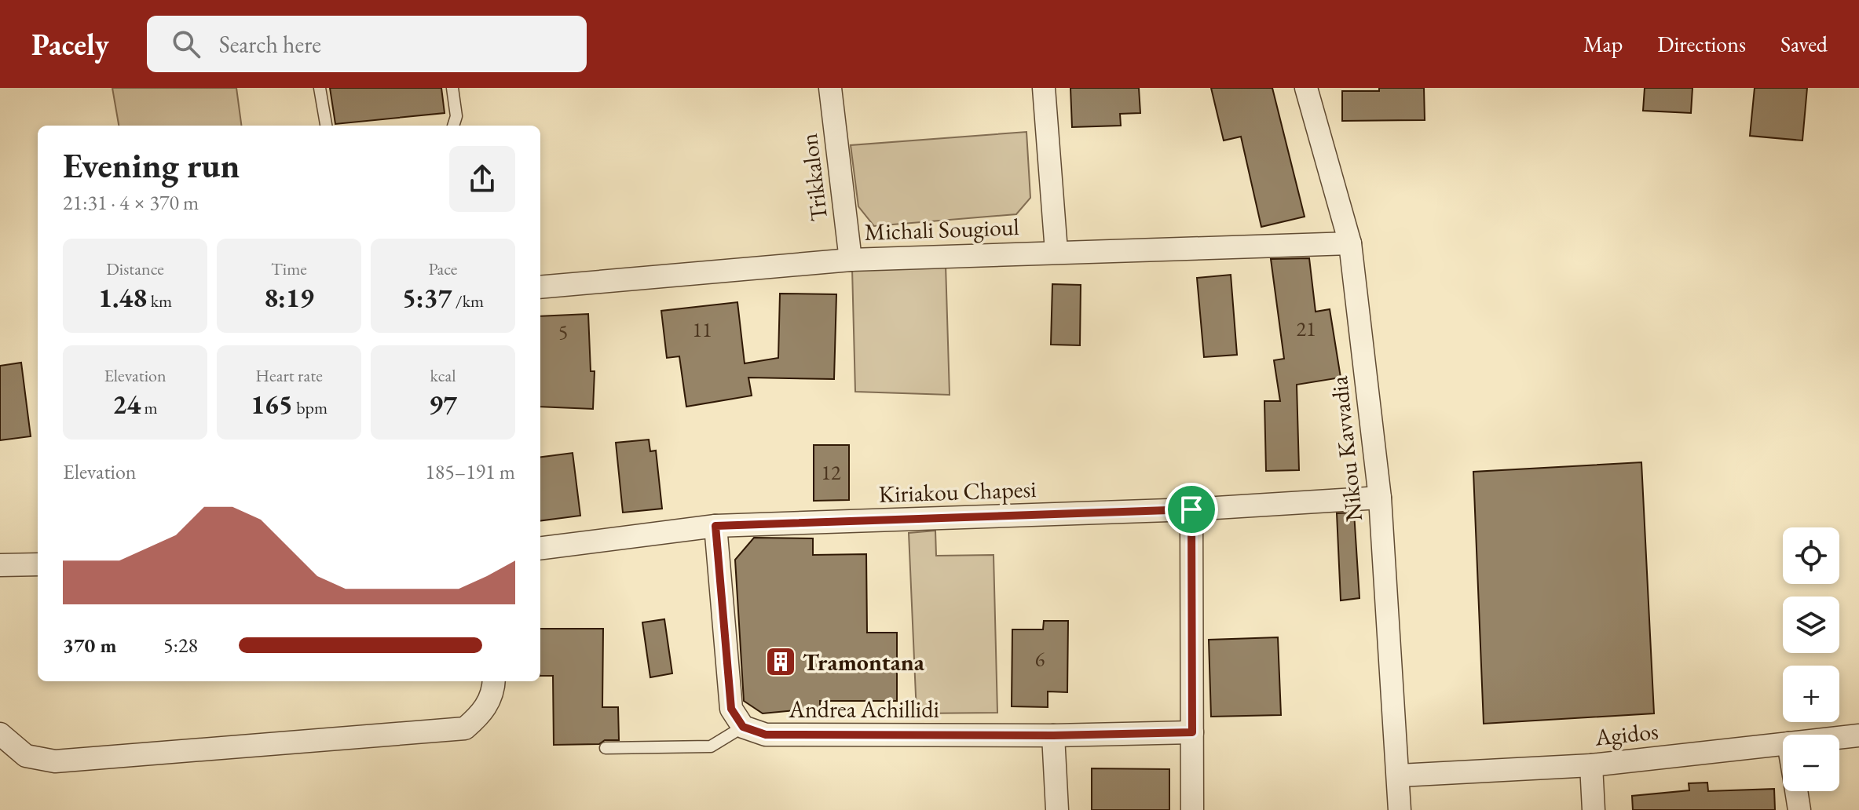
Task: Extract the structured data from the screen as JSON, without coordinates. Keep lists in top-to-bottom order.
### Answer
{
  "streets": {
    "street": [
      "Trikkalon",
      "Michali Sougioul",
      "Nikou Kavvadia",
      "Kiriakou Chapesi",
      "Andrea Achillidi",
      "Agidos"
    ]
  },
  "crossings": [
    ["Trikkalon", "Michali Sougioul"],
    ["Michali Sougioul", "Nikou Kavvadia"],
    ["Nikou Kavvadia", "Kiriakou Chapesi"],
    ["Nikou Kavvadia", "Agidos"]
  ],
  "places": {
    "building": ["Tramontana"]
  },
  "house_numbers": [
    "21",
    "11",
    "5",
    "12",
    "6"
  ],
  "page": {
    "header": "Pacely",
    "search": "Search here",
    "nav": ["Map", "Directions", "Saved"],
    "heading": ["Evening run", "21:31 · 4 × 370 m"],
    "stats": [
      ["Distance", "1.48 km"],
      ["Time", "8:19"],
      ["Pace", "5:37 /km"],
      ["Elevation", "24 m"],
      ["Heart rate", "165 bpm"],
      ["kcal", "97"]
    ],
    "chart": ["Elevation", "185–191 m"],
    "map_buttons": ["+", "−"],
    "list": [
      {
        "name": "370 m",
        "note": "5:28"
      }
    ]
  }
}
